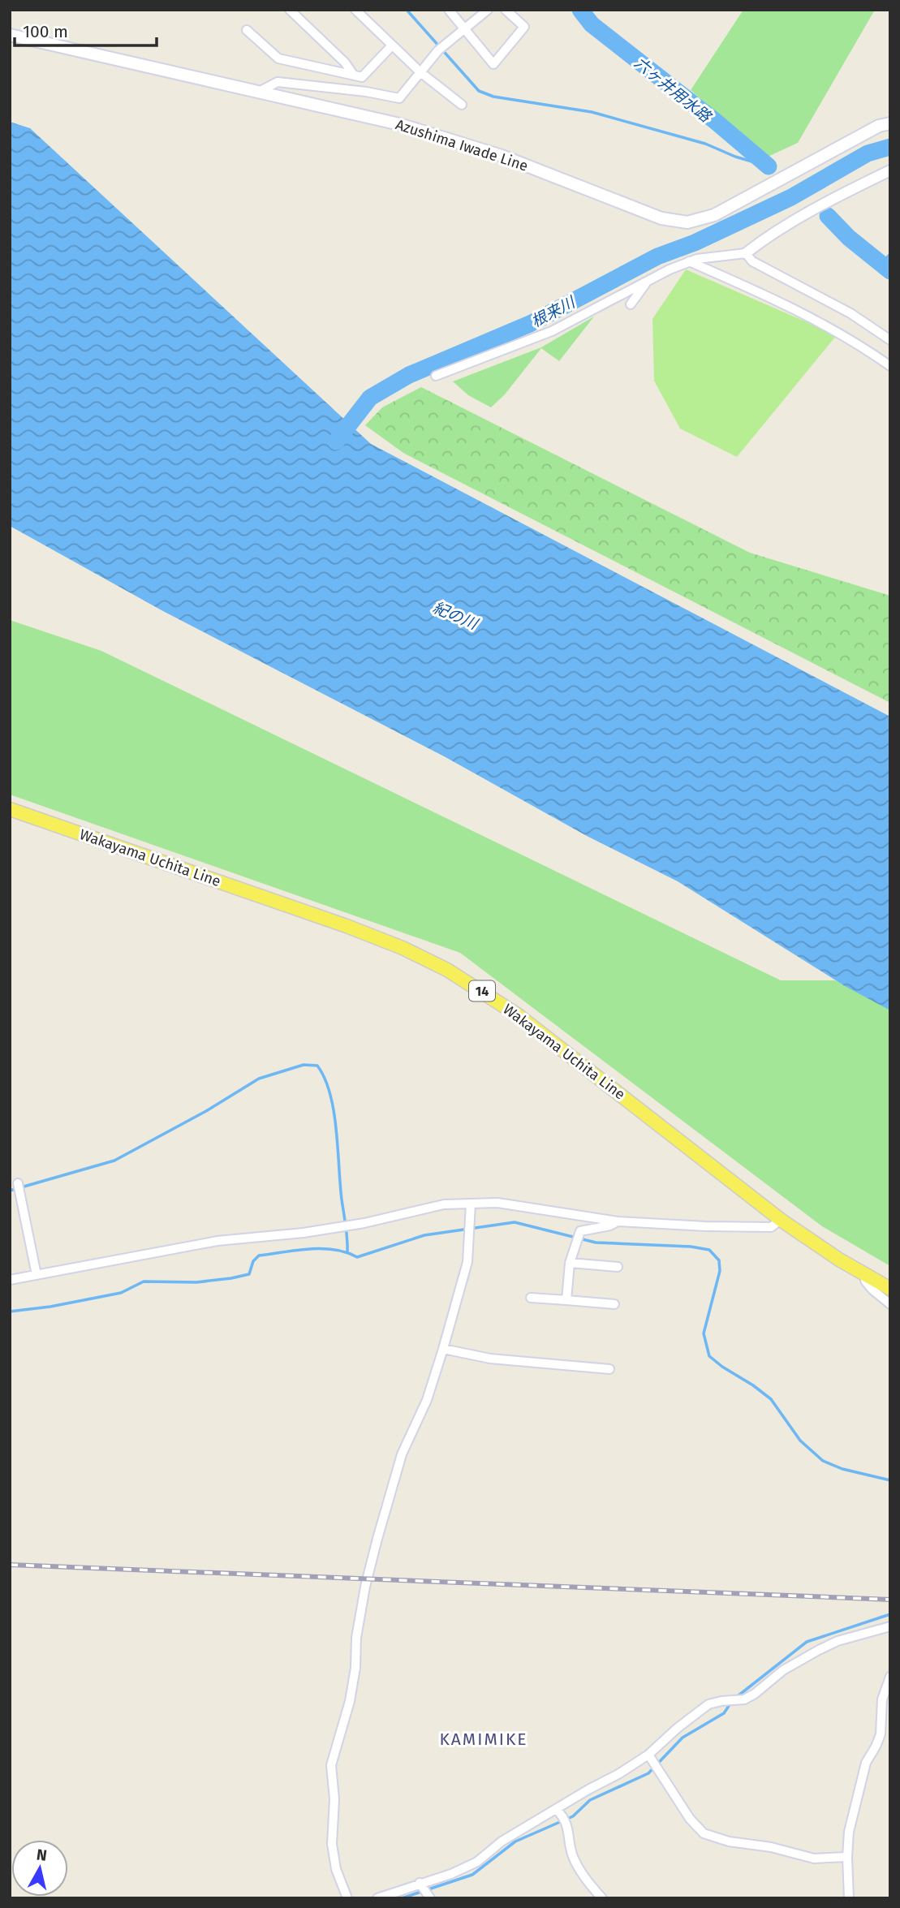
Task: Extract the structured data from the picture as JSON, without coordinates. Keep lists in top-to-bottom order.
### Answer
{
  "streets": {
    "main road": ["Azushima Iwade Line", "Wakayama Uchita Line", "14"]
  },
  "districts": ["KAMIMIKE"],
  "water": ["六ヶ井用水路", "根来川", "紀の川"],
  "scale_bar": "100 m",
  "north": "top"
}
